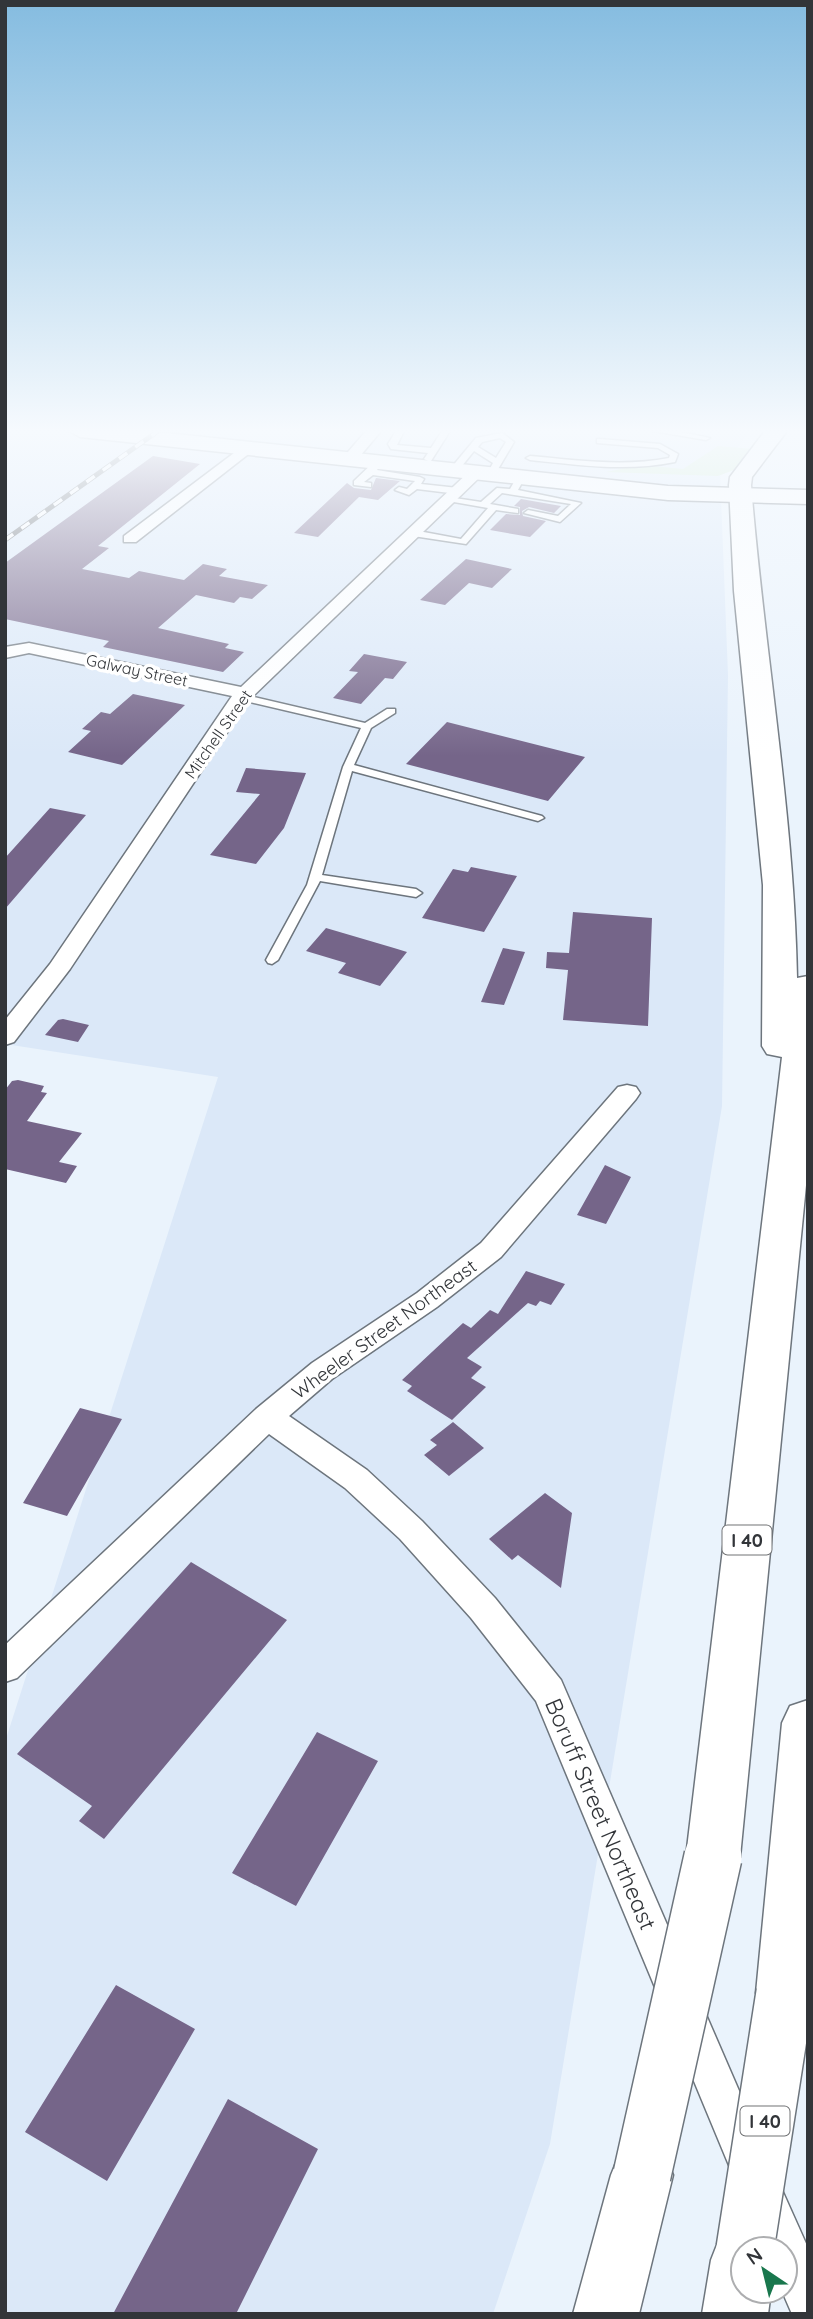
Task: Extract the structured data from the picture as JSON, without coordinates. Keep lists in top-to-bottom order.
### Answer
{
  "streets": {
    "main road": ["I 40"],
    "street": [
      "Galway Street",
      "Mitchell Street",
      "Wheeler Street Northeast",
      "Boruff Street Northeast"
    ]
  },
  "crossings": [
    ["Galway Street", "Mitchell Street"],
    ["Wheeler Street Northeast", "Boruff Street Northeast"]
  ],
  "north": "top left"
}
